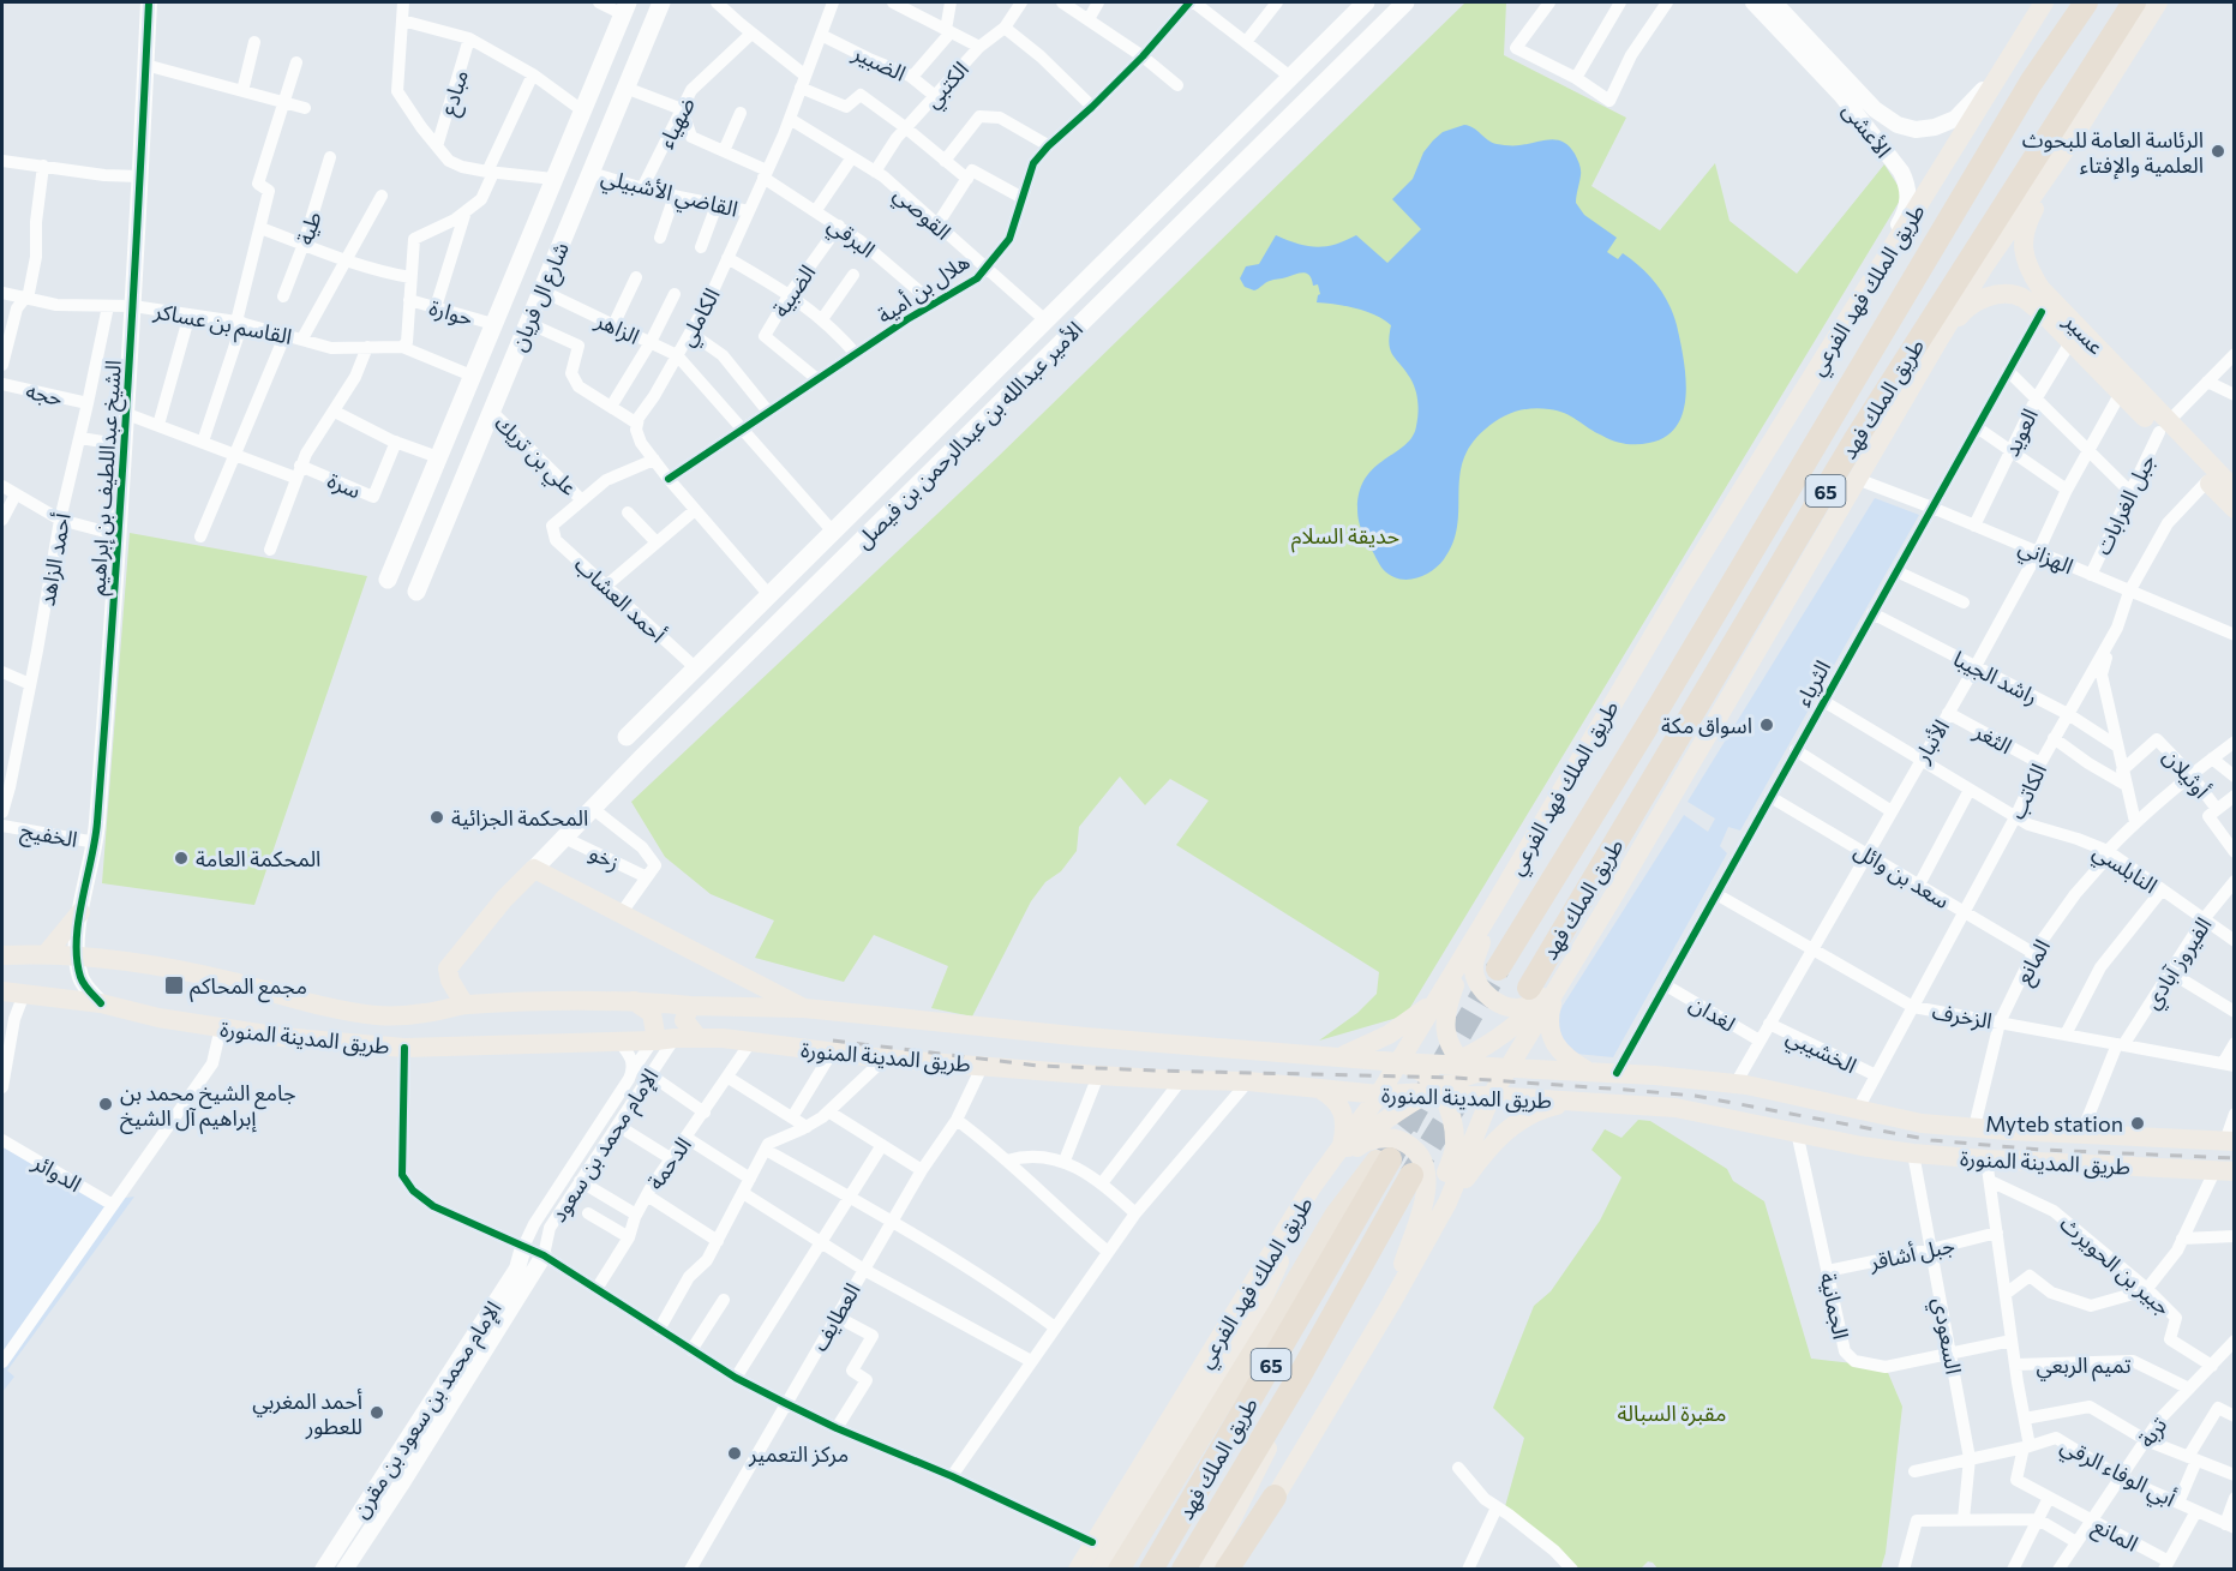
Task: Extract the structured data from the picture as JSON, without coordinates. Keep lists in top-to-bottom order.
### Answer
{
  "streets": {
    "highway": ["طريق الملك فهد", "65"],
    "main road": [
      "طريق الملك فهد الفرعي",
      "شارع ال فريان",
      "عسير",
      "الأمير عبدالله بن عبدالرحمن بن فيصل",
      "طريق المدينة المنورة"
    ],
    "street": [
      "الضبير",
      "الكتبي",
      "مبادع",
      "ضهياء",
      "الأعشى",
      "القاضي الأشبيلي",
      "القوصي",
      "طية",
      "البرقي",
      "هلال بن أمية",
      "الضبية",
      "حوارة",
      "الكاملي",
      "القاسم بن عساكر",
      "الزاهر",
      "حجه",
      "العويد",
      "علي بن تريك",
      "الشيخ عبداللطيف بن إبراهيم",
      "سرة",
      "جبل الغرابات",
      "الهزاني",
      "أحمد الزاهد",
      "أحمد العشاب",
      "راشد الجيبا",
      "الثرياء",
      "الثغر",
      "الأنبار",
      "أوثيلان",
      "الكاتب",
      "الخفيج",
      "زخو",
      "النابلسي",
      "سعد بن وائل",
      "المانع",
      "الفيروز آبادي",
      "لغدان",
      "الزخرف",
      "الخشيبي",
      "الإمام محمد بن سعود",
      "الدحمة",
      "الدوائر",
      "جبل أشاقر",
      "جبير بن الحويرث",
      "الجمانية",
      "العطايف",
      "السعودي",
      "تميم الربعي",
      "الإمام محمد بن سعود بن مقرن",
      "تربة",
      "أبي الوفاء الرقي"
    ]
  },
  "crossings": [
    ["الضبير", "الكتبي"],
    ["الضبير", "الكاملي"],
    ["الكتبي", "القوصي"],
    ["ضهياء", "القاضي الأشبيلي"],
    ["ضهياء", "البرقي"],
    ["الأعشى", "طريق الملك فهد الفرعي"],
    ["القاضي الأشبيلي", "شارع ال فريان"],
    ["القاضي الأشبيلي", "الكاملي"],
    ["القوصي", "هلال بن أمية"],
    ["القوصي", "الكاملي"],
    ["القوصي", "الأمير عبدالله بن عبدالرحمن بن فيصل"],
    ["البرقي", "هلال بن أمية"],
    ["البرقي", "الضبية"],
    ["البرقي", "الكاملي"],
    ["هلال بن أمية", "الضبية"],
    ["هلال بن أمية", "الزاهر"],
    ["طريق الملك فهد الفرعي", "طريق المدينة المنورة"],
    ["شارع ال فريان", "حوارة"],
    ["شارع ال فريان", "القاسم بن عساكر"],
    ["شارع ال فريان", "الزاهر"],
    ["شارع ال فريان", "علي بن تريك"],
    ["الكاملي", "الزاهر"],
    ["القاسم بن عساكر", "الشيخ عبداللطيف بن إبراهيم"],
    ["القاسم بن عساكر", "أحمد الزاهد"],
    ["الزاهر", "الأمير عبدالله بن عبدالرحمن بن فيصل"],
    ["عسير", "العويد"],
    ["عسير", "جبل الغرابات"],
    ["عسير", "الثرياء"],
    ["عسير", "الأنبار"],
    ["عسير", "الكاتب"],
    ["حجه", "أحمد الزاهد"],
    ["العويد", "الهزاني"],
    ["الأمير عبدالله بن عبدالرحمن بن فيصل", "أحمد العشاب"],
    ["الأمير عبدالله بن عبدالرحمن بن فيصل", "زخو"],
    ["الأمير عبدالله بن عبدالرحمن بن فيصل", "طريق المدينة المنورة"],
    ["علي بن تريك", "أحمد العشاب"],
    ["الشيخ عبداللطيف بن إبراهيم", "الخفيج"],
    ["الشيخ عبداللطيف بن إبراهيم", "طريق المدينة المنورة"],
    ["جبل الغرابات", "الهزاني"],
    ["الهزاني", "الثرياء"],
    ["الهزاني", "الأنبار"],
    ["الهزاني", "الكاتب"],
    ["راشد الجيبا", "الثرياء"],
    ["راشد الجيبا", "الأنبار"],
    ["راشد الجيبا", "الكاتب"],
    ["الثرياء", "النابلسي"],
    ["الثرياء", "سعد بن وائل"],
    ["الثرياء", "لغدان"],
    ["الثرياء", "الزخرف"],
    ["الثرياء", "طريق المدينة المنورة"],
    ["الثغر", "الأنبار"],
    ["الثغر", "الكاتب"],
    ["الأنبار", "النابلسي"],
    ["الأنبار", "سعد بن وائل"],
    ["الأنبار", "لغدان"],
    ["الأنبار", "الزخرف"],
    ["الأنبار", "طريق المدينة المنورة"],
    ["الأنبار", "الخشيبي"],
    ["أوثيلان", "المانع"],
    ["الكاتب", "النابلسي"],
    ["الكاتب", "سعد بن وائل"],
    ["الكاتب", "الزخرف"],
    ["الكاتب", "طريق المدينة المنورة"],
    ["الكاتب", "الخشيبي"],
    ["النابلسي", "المانع"],
    ["النابلسي", "الفيروز آبادي"],
    ["سعد بن وائل", "المانع"],
    ["المانع", "الزخرف"],
    ["المانع", "طريق المدينة المنورة"],
    ["المانع", "جبل أشاقر"],
    ["المانع", "جبير بن الحويرث"],
    ["المانع", "الجمانية"],
    ["المانع", "تميم الربعي"],
    ["المانع", "تربة"],
    ["المانع", "أبي الوفاء الرقي"],
    ["الفيروز آبادي", "الزخرف"],
    ["الفيروز آبادي", "طريق المدينة المنورة"],
    ["طريق المدينة المنورة", "الإمام محمد بن سعود"],
    ["طريق المدينة المنورة", "الدحمة"],
    ["طريق المدينة المنورة", "الجمانية"],
    ["طريق المدينة المنورة", "العطايف"],
    ["طريق المدينة المنورة", "السعودي"],
    ["الإمام محمد بن سعود", "الإمام محمد بن سعود بن مقرن"],
    ["جبل أشاقر", "الجمانية"],
    ["جبل أشاقر", "السعودي"],
    ["جبير بن الحويرث", "تربة"],
    ["الجمانية", "السعودي"],
    ["السعودي", "أبي الوفاء الرقي"],
    ["تميم الربعي", "تربة"],
    ["تربة", "أبي الوفاء الرقي"]
  ],
  "parks": ["حديقة السلام", "مقبرة السبالة"],
  "places": {
    "other": [
      "الرئاسة العامة للبحوث العلمية والإفتاء",
      "اسواق مكة",
      "المحكمة الجزائية",
      "المحكمة العامة",
      "جامع الشيخ محمد بن إبراهيم آل الشيخ",
      "Myteb station",
      "أحمد المغربي للعطور",
      "مركز التعمير"
    ],
    "transit": ["مجمع المحاكم"]
  }
}
